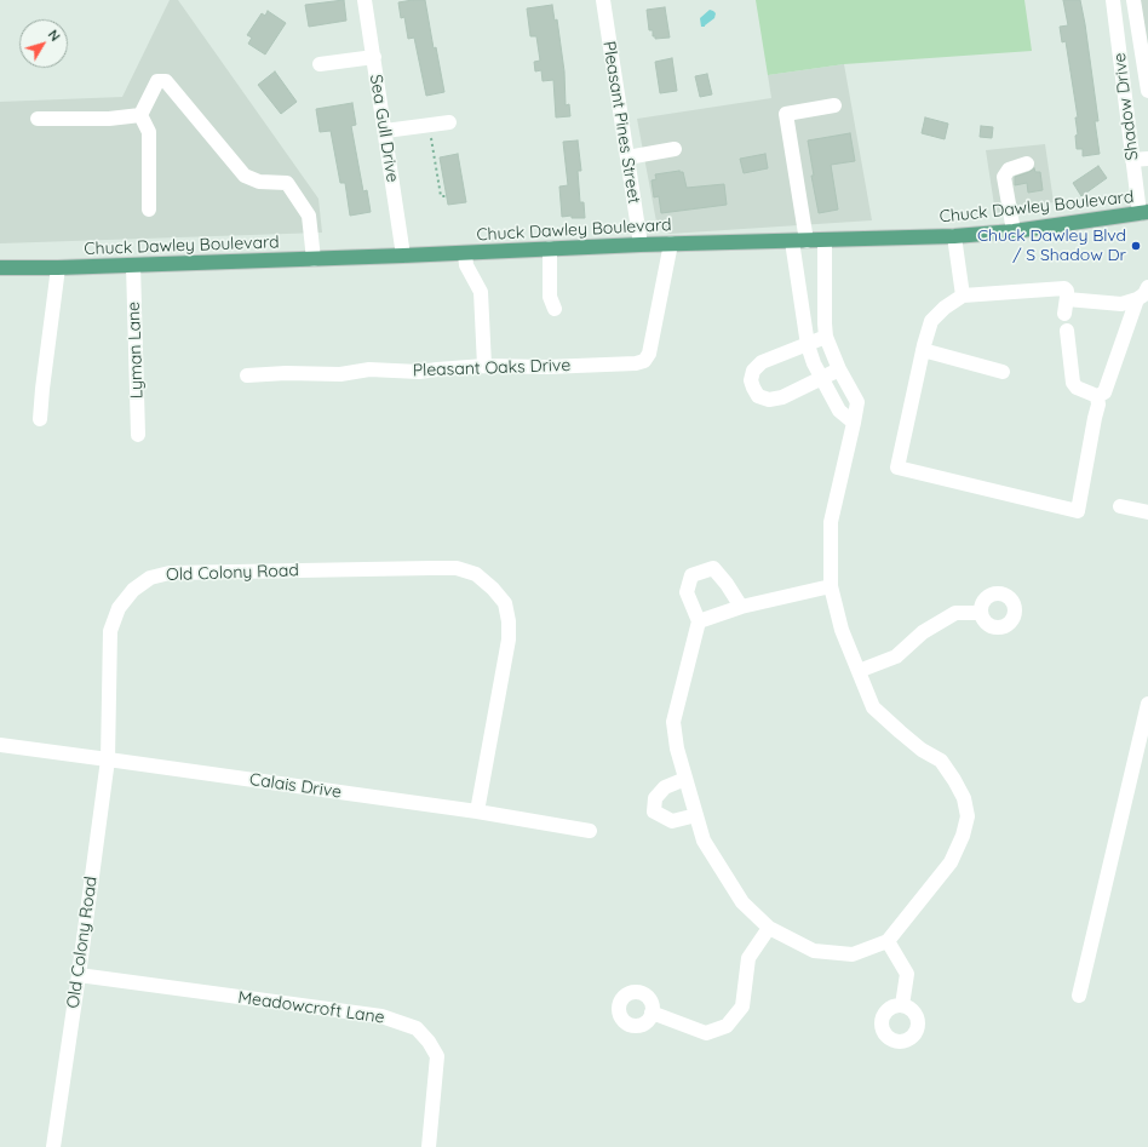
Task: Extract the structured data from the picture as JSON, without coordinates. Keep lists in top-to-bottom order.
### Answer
{
  "streets": {
    "main road": ["Chuck Dawley Boulevard"],
    "street": [
      "Shadow Drive",
      "Pleasant Pines Street",
      "Sea Gull Drive",
      "Lyman Lane",
      "Pleasant Oaks Drive",
      "Old Colony Road",
      "Calais Drive",
      "Meadowcroft Lane"
    ]
  },
  "crossings": [
    ["Shadow Drive", "Chuck Dawley Boulevard"],
    ["Pleasant Pines Street", "Chuck Dawley Boulevard"],
    ["Sea Gull Drive", "Chuck Dawley Boulevard"],
    ["Chuck Dawley Boulevard", "Lyman Lane"],
    ["Chuck Dawley Boulevard", "Pleasant Oaks Drive"],
    ["Old Colony Road", "Calais Drive"],
    ["Old Colony Road", "Meadowcroft Lane"]
  ],
  "places": ["Chuck Dawley Blvd / S Shadow Dr"],
  "north": "top right"
}
